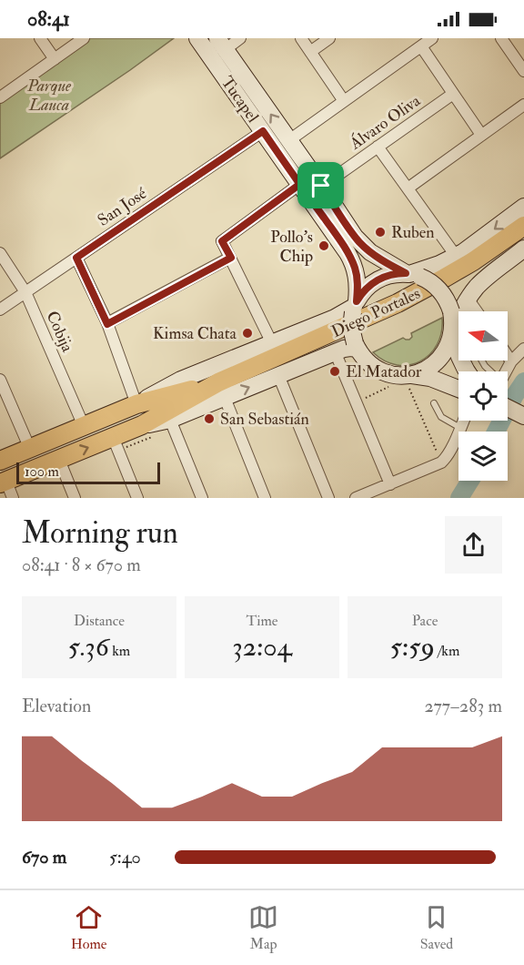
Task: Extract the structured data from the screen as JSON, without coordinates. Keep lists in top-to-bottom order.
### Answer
{
  "streets": {
    "main road": ["Tucapel", "Diego Portales"],
    "street": ["Álvaro Oliva", "San José", "Cobija"]
  },
  "crossings": [
    ["Tucapel", "Álvaro Oliva"],
    ["Tucapel", "San José"],
    ["Tucapel", "Diego Portales"],
    ["San José", "Cobija"],
    ["Diego Portales", "Cobija"]
  ],
  "parks": ["Parque Lauca"],
  "places": [
    "Ruben",
    "Pollo's Chip",
    "Kimsa Chata",
    "El Matador",
    "San Sebastián"
  ],
  "scale_bar": "100 m",
  "north": "left",
  "page": {
    "status": "08:41",
    "scale": "100 m",
    "heading": ["Morning run", "08:41 · 8 × 670 m"],
    "stats": [
      ["Distance", "5.36 km"],
      ["Time", "32:04"],
      ["Pace", "5:59 /km"]
    ],
    "chart": ["Elevation", "277–283 m"],
    "list": [
      {
        "name": "670 m",
        "note": "5:40"
      }
    ],
    "tabs": ["Home", "Map", "Saved"]
  }
}
